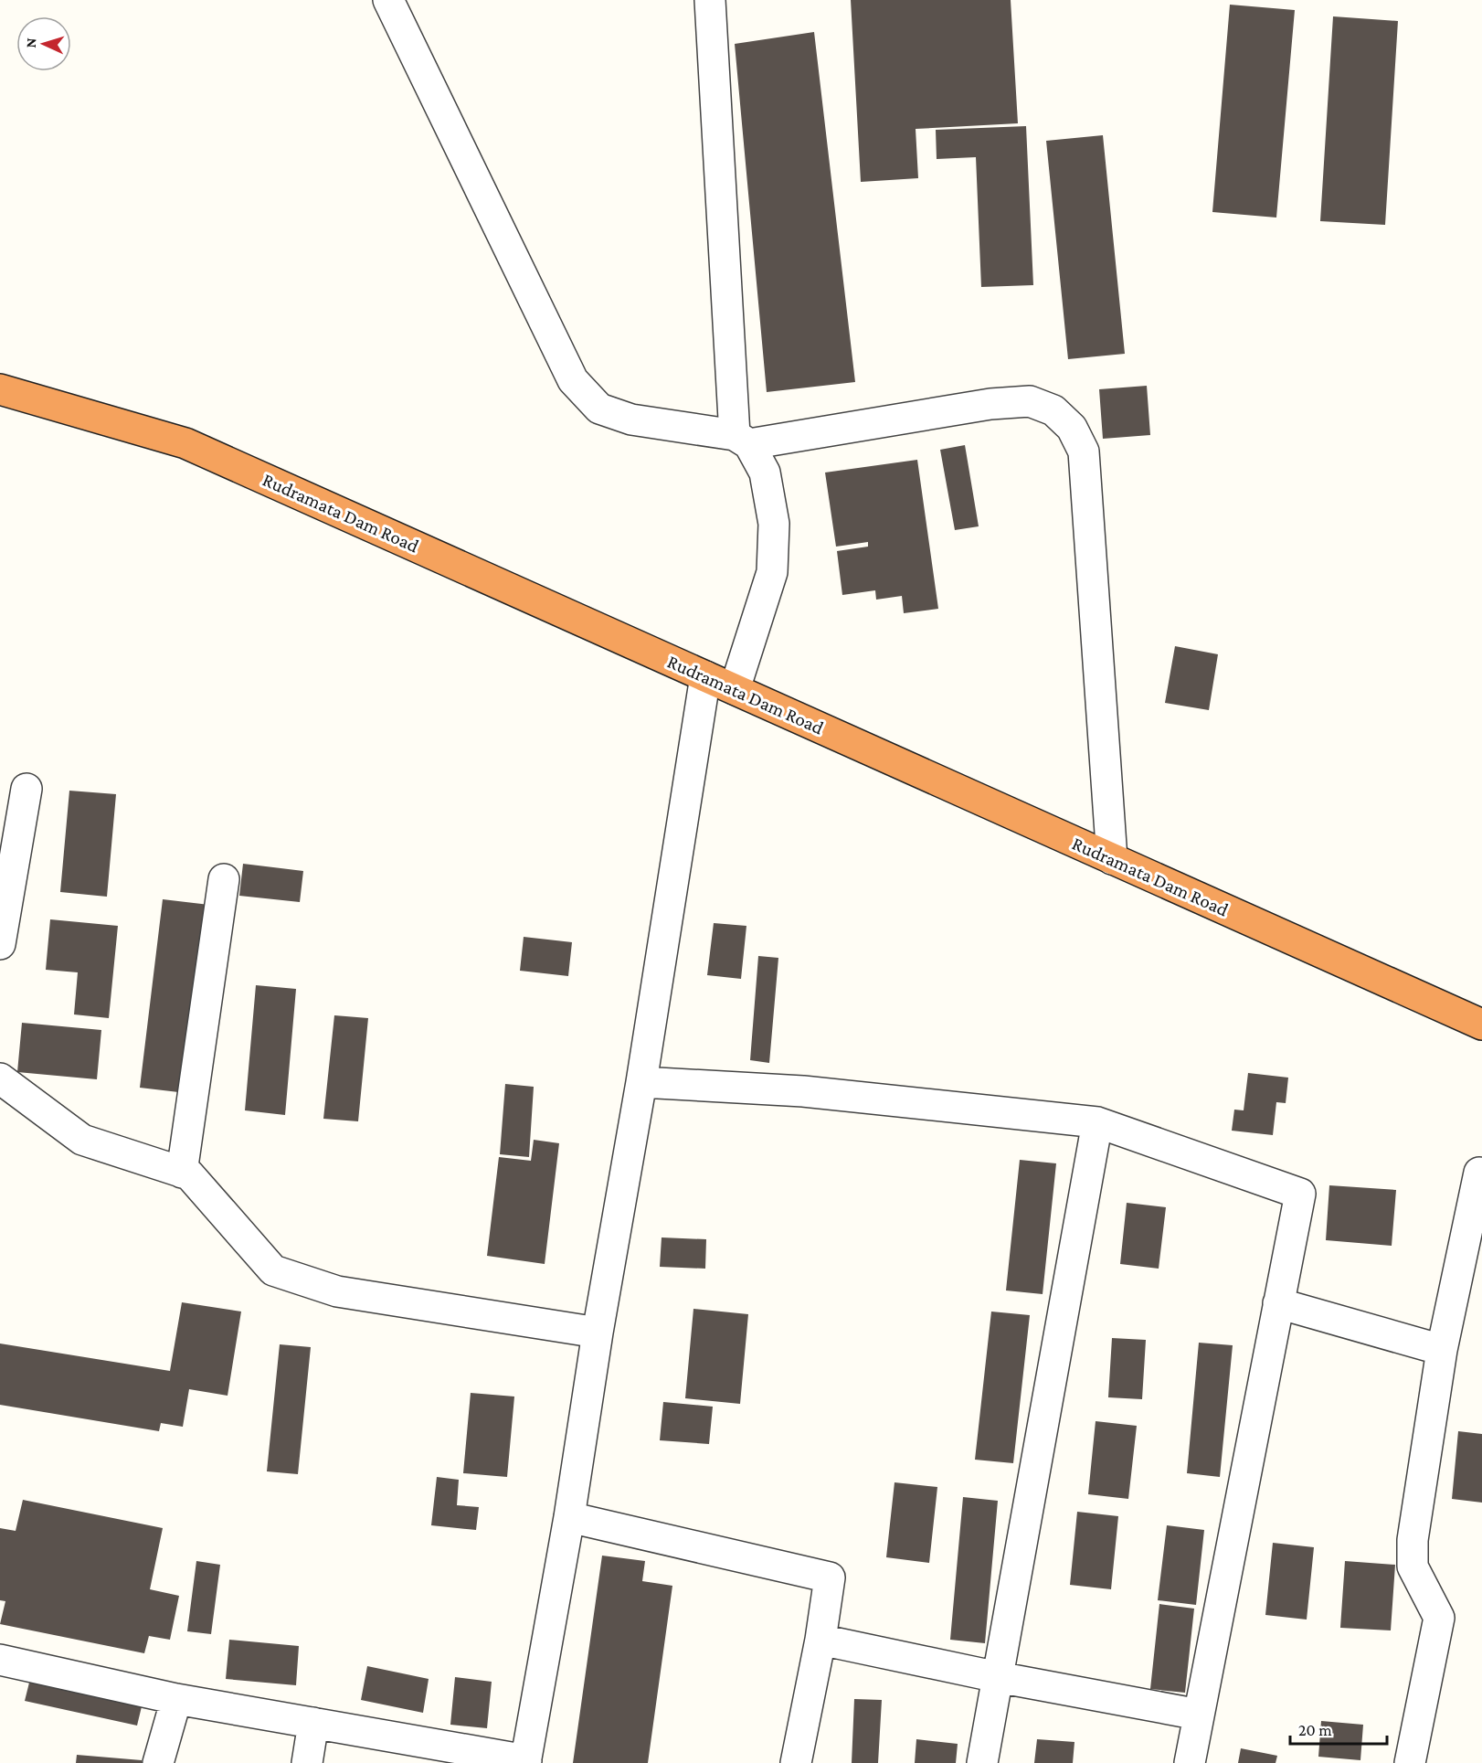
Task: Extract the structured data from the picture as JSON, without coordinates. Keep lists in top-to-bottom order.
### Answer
{
  "streets": {
    "highway": ["Rudramata Dam Road"]
  },
  "scale_bar": "20 m",
  "north": "left"
}
